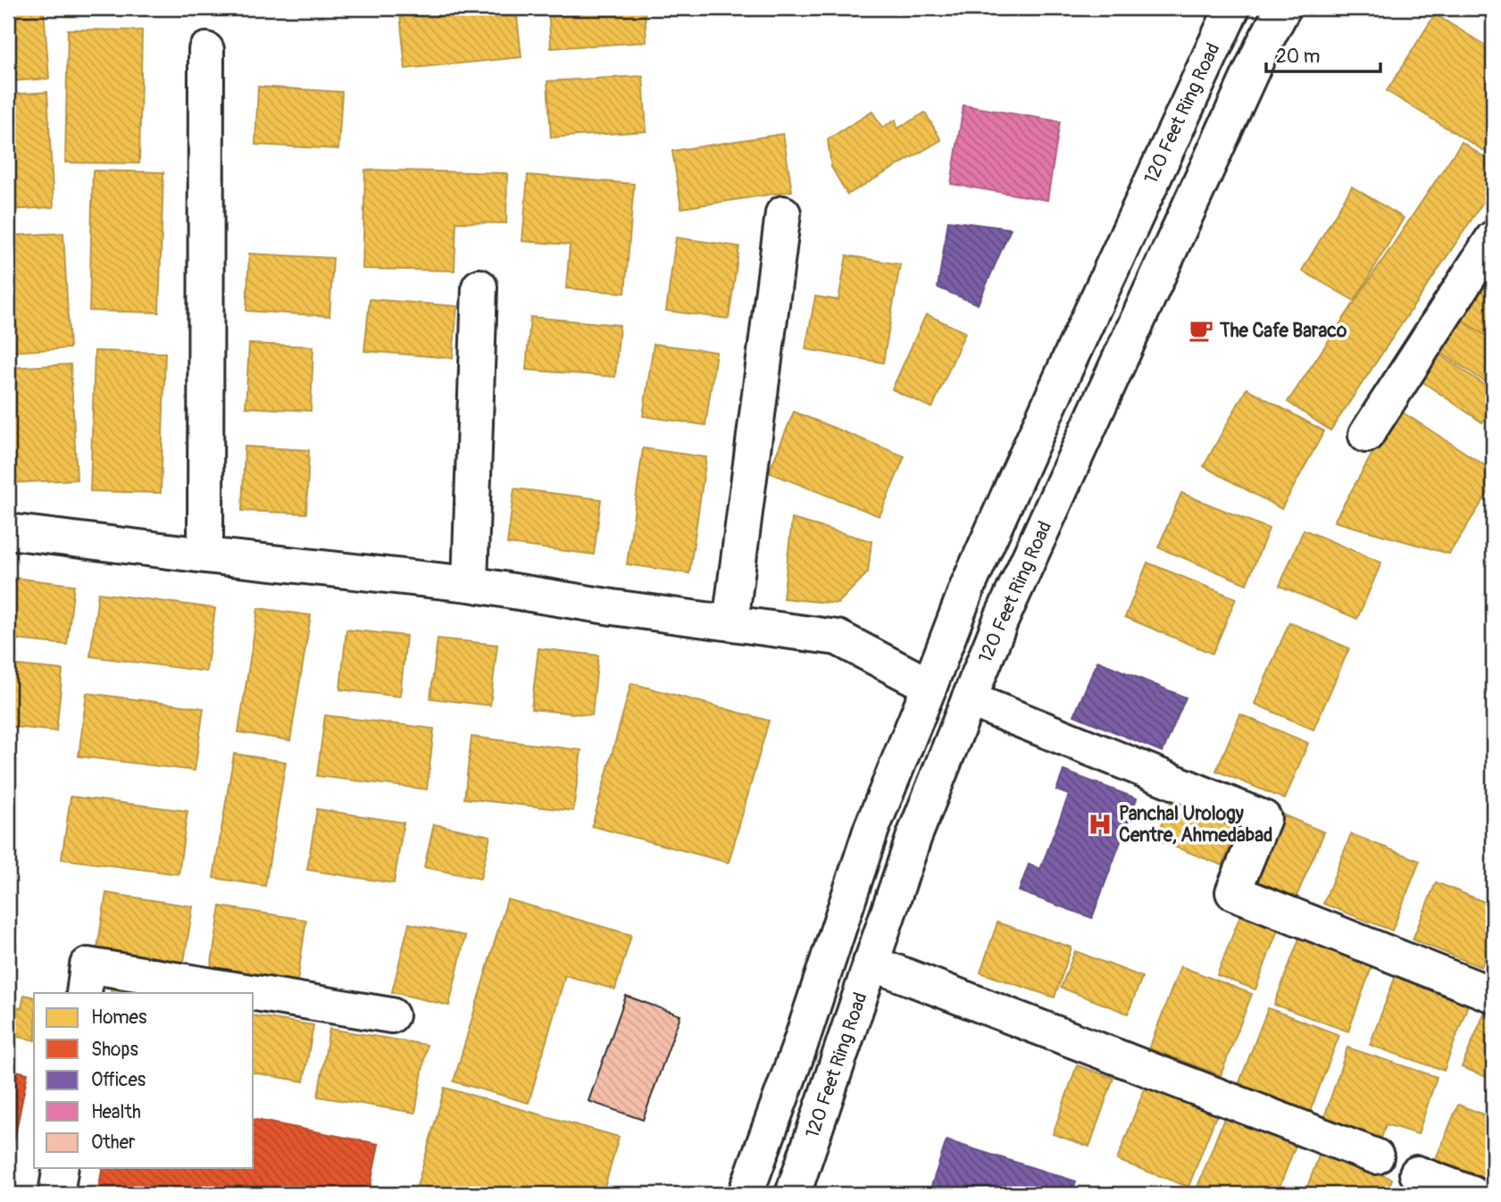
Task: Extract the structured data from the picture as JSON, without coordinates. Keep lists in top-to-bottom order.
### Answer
{
  "streets": {
    "street": ["120 Feet Ring Road"]
  },
  "places": {
    "cafe": ["The Cafe Baraco"],
    "hospital": ["Panchal Urology Centre, Ahmedabad"]
  },
  "legend": [
    "Homes",
    "Shops",
    "Offices",
    "Health",
    "Other"
  ],
  "scale_bar": "20 m"
}
